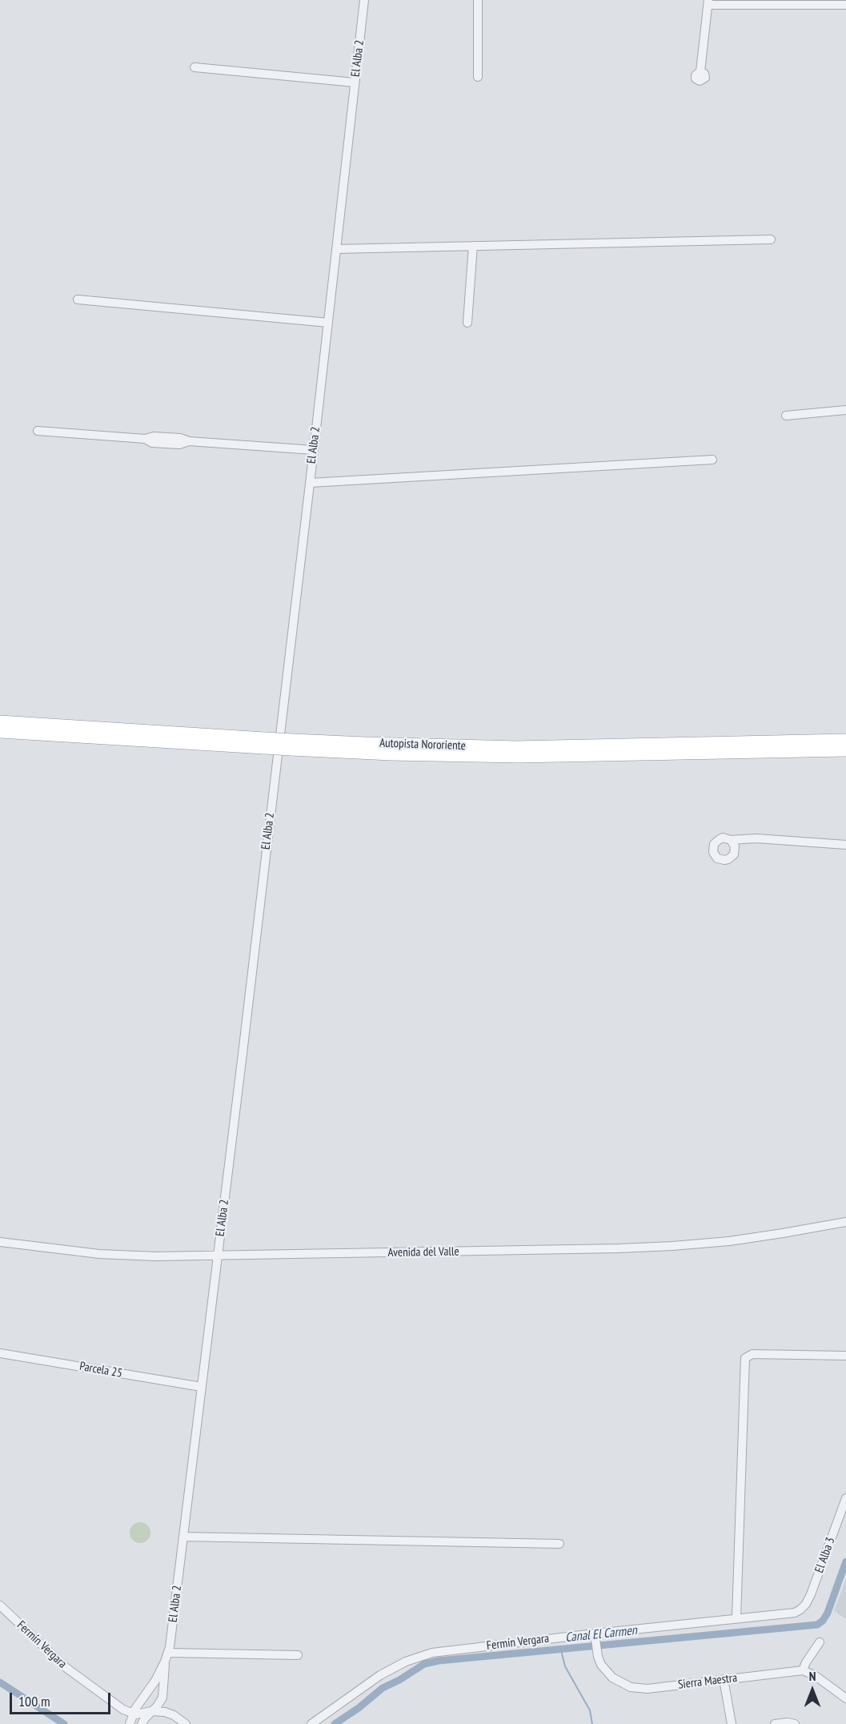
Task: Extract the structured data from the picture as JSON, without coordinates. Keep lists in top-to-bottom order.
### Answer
{
  "streets": {
    "highway": ["Autopista Nororiente"],
    "street": [
      "El Alba 2",
      "Avenida del Valle",
      "Parcela 25",
      "El Alba 3",
      "Fermín Vergara",
      "Sierra Maestra"
    ]
  },
  "crossings": [
    ["El Alba 2", "Avenida del Valle"],
    ["El Alba 2", "Parcela 25"],
    ["El Alba 2", "Fermín Vergara"],
    ["El Alba 3", "Fermín Vergara"],
    ["Fermín Vergara", "Sierra Maestra"]
  ],
  "water": ["Canal El Carmen"],
  "scale_bar": "100 m",
  "north": "top"
}
